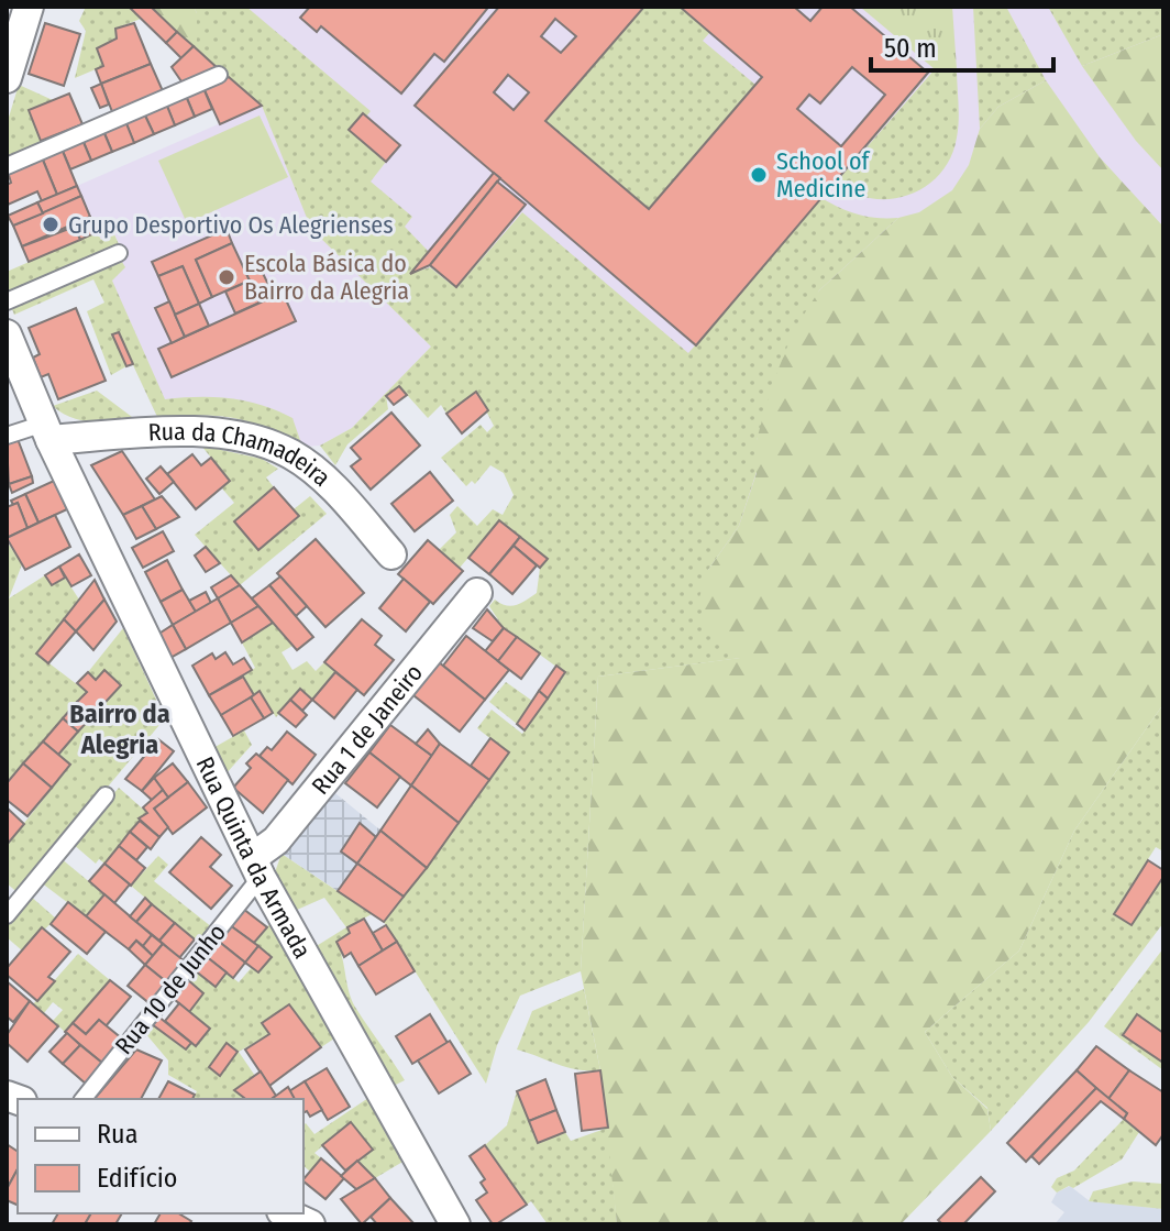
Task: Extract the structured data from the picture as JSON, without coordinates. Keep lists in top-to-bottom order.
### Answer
{
  "streets": {
    "street": ["Rua da Chamadeira", "Rua 1 de Janeiro", "Rua Quinta da Armada"],
    "lane": ["Rua 10 de Junho"]
  },
  "crossings": [
    ["Rua da Chamadeira", "Rua Quinta da Armada"],
    ["Rua 1 de Janeiro", "Rua Quinta da Armada"],
    ["Rua 1 de Janeiro", "Rua 10 de Junho"],
    ["Rua Quinta da Armada", "Rua 10 de Junho"]
  ],
  "districts": ["Bairro da Alegria"],
  "places": ["School of Medicine", "Grupo Desportivo Os Alegrienses", "Escola Básica do Bairro da Alegria"],
  "legend": ["Rua", "Edifício"],
  "scale_bar": "50 m"
}
